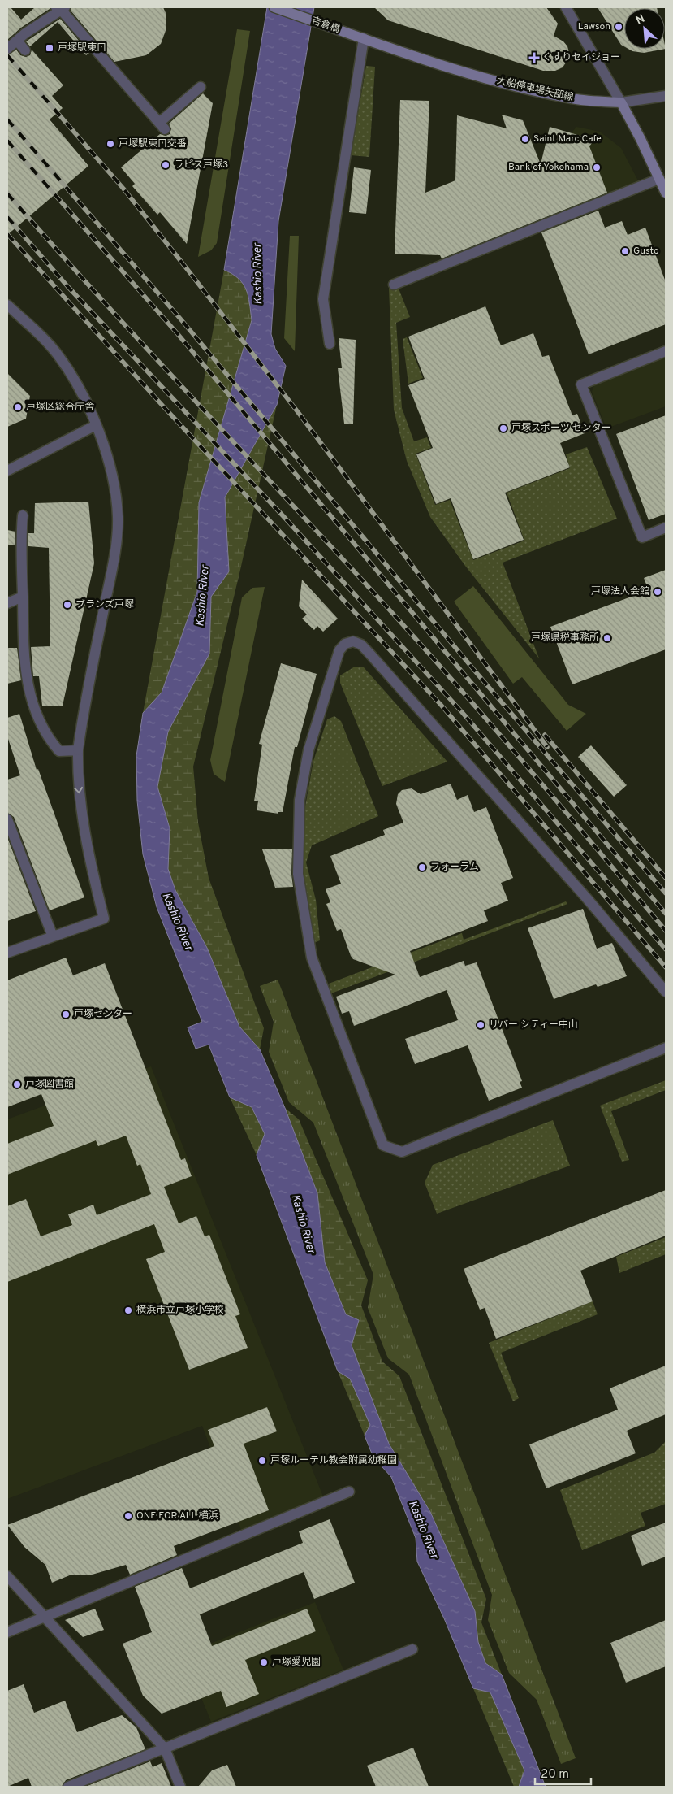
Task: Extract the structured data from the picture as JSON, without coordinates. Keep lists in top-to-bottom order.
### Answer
{
  "streets": {
    "main road": ["吉倉橋", "大船停車場矢部線"]
  },
  "crossings": [
    ["吉倉橋", "大船停車場矢部線"]
  ],
  "water": ["Kashio River"],
  "places": {
    "other": [
      "Lawson",
      "Saint Marc Cafe",
      "戸塚駅東口交番",
      "ラピス戸塚3",
      "Bank of Yokohama",
      "Gusto",
      "戸塚区総合庁舎",
      "戸塚スポーツ センター",
      "戸塚法人会館",
      "ブランズ戸塚",
      "戸塚県税事務所",
      "フォーラム",
      "戸塚センター",
      "リバー シティー中山",
      "戸塚図書館",
      "横浜市立戸塚小学校",
      "戸塚ルーテル教会附属幼稚園",
      "ONE FOR ALL 横浜",
      "戸塚愛児園"
    ],
    "transit": ["戸塚駅東口"],
    "health": ["くすりセイジョー"]
  },
  "scale_bar": "20 m",
  "north": "top left"
}
